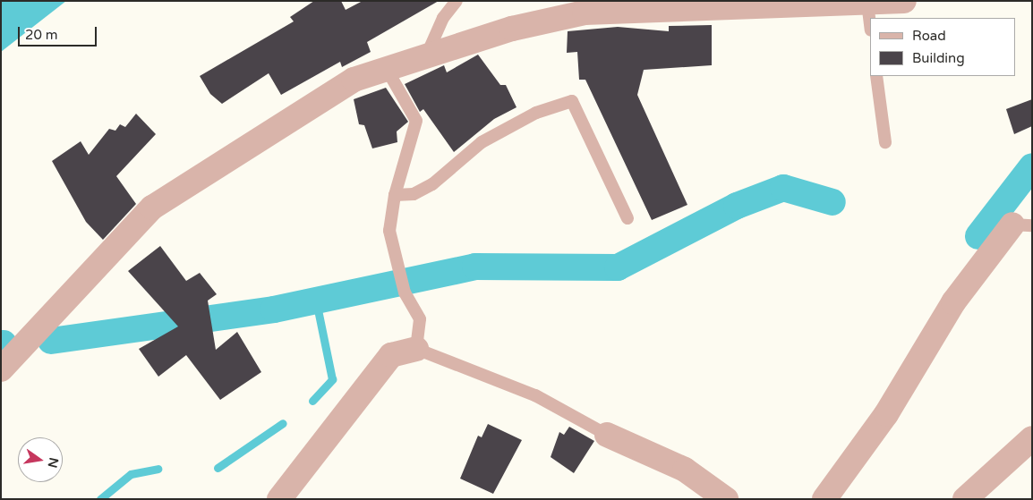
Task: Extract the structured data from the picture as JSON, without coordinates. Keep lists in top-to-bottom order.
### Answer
{
  "legend": ["Road", "Building"],
  "scale_bar": "20 m",
  "north": "right"
}
